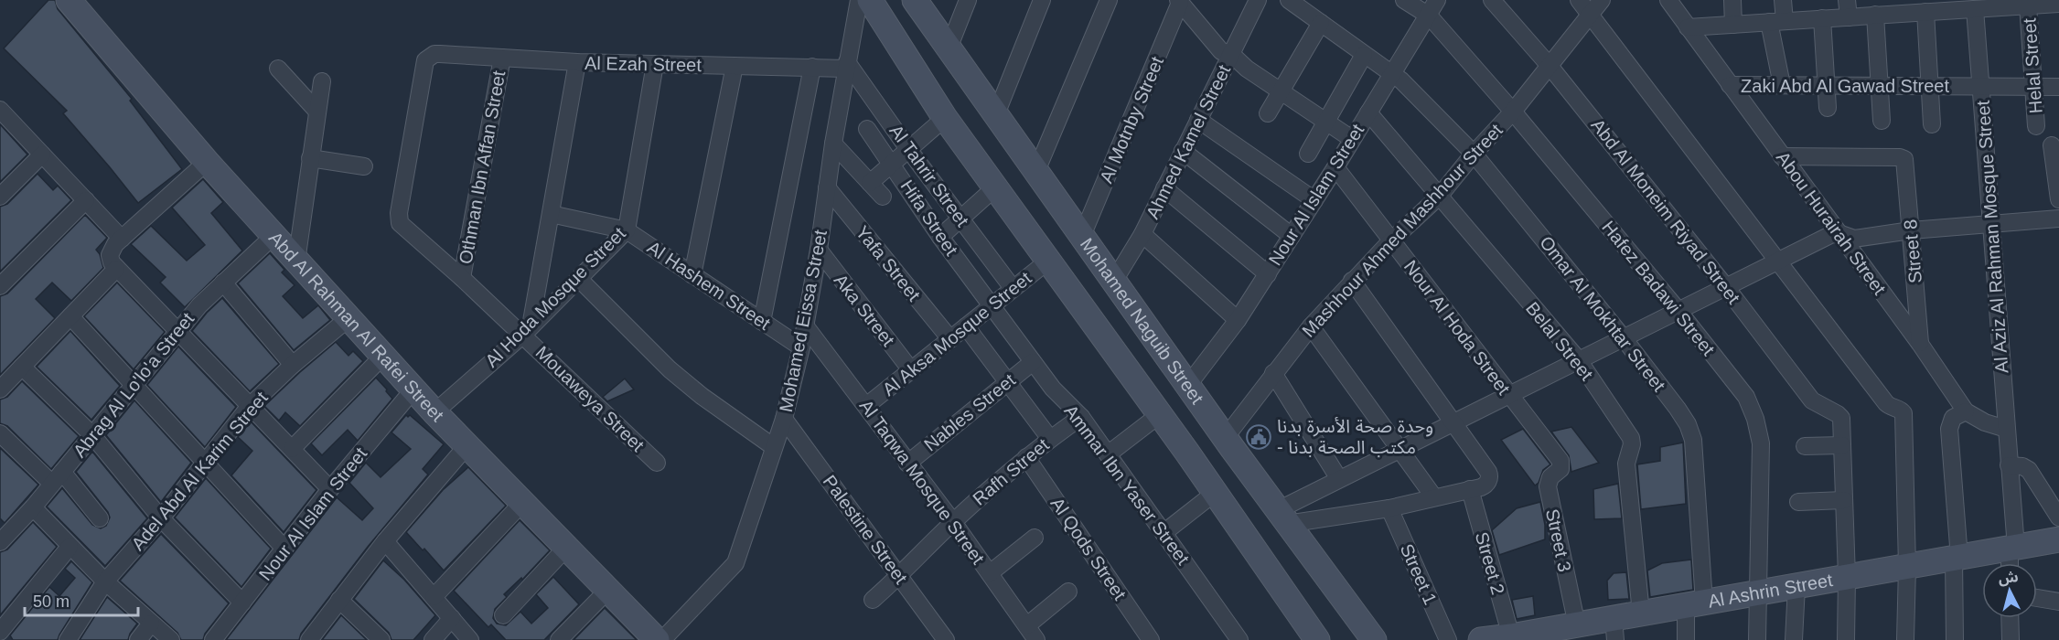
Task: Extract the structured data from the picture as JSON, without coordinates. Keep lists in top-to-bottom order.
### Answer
{
  "streets": {
    "main road": ["Mohamed Naguib Street", "Abd Al Rahman Al Rafei Street", "Al Ashrin Street"],
    "street": [
      "Al Ezah Street",
      "Helal Street",
      "Zaki Abd Al Gawad Street",
      "Al Motnby Street",
      "Ahmed Kamel Street",
      "Othman Ibn Affan Street",
      "Al Tahrir Street",
      "Nour Al Islam Street",
      "Abd Al Moneim Riyad Street",
      "Hifa Street",
      "Abou Hurairah Street",
      "Mashhour Ahmed Mashhour Street",
      "Al Aziz Al Rahman Mosque Street",
      "Street 8",
      "Yafa Street",
      "Al Hashem Street",
      "Hafez Badawi Street",
      "Al Hoda Mosque Street",
      "Aka Street",
      "Omar Al Mokhtar Street",
      "Mohamed Eissa Street",
      "Nour Al Hoda Street",
      "Al Aksa Mosque Street",
      "Belal Street",
      "Abrag Al Lo'lo'a Street",
      "Mouaweya Street",
      "Nables Street",
      "Adel Abd Al Karim Street",
      "Rafh Street",
      "Al Taqwa Mosque Street",
      "Ammar Ibn Yaser Street",
      "Palestine Street",
      "Street 3",
      "Al Qods Street",
      "Street 2",
      "Street 1"
    ]
  },
  "crossings": [
    ["Al Ezah Street", "Othman Ibn Affan Street"],
    ["Al Ezah Street", "Al Tahrir Street"],
    ["Al Ezah Street", "Al Hoda Mosque Street"],
    ["Al Ezah Street", "Mohamed Eissa Street"],
    ["Al Ezah Street", "Mouaweya Street"],
    ["Helal Street", "Zaki Abd Al Gawad Street"],
    ["Zaki Abd Al Gawad Street", "Abou Hurairah Street"],
    ["Zaki Abd Al Gawad Street", "Al Aziz Al Rahman Mosque Street"],
    ["Al Motnby Street", "Mohamed Naguib Street"],
    ["Ahmed Kamel Street", "Mohamed Naguib Street"],
    ["Othman Ibn Affan Street", "Mouaweya Street"],
    ["Al Tahrir Street", "Mohamed Eissa Street"],
    ["Al Tahrir Street", "Al Aksa Mosque Street"],
    ["Nour Al Islam Street", "Hafez Badawi Street"],
    ["Nour Al Islam Street", "Omar Al Mokhtar Street"],
    ["Nour Al Islam Street", "Mohamed Naguib Street"],
    ["Nour Al Islam Street", "Abd Al Rahman Al Rafei Street"],
    ["Nour Al Islam Street", "Nour Al Hoda Street"],
    ["Nour Al Islam Street", "Belal Street"],
    ["Abd Al Moneim Riyad Street", "Mashhour Ahmed Mashhour Street"],
    ["Hifa Street", "Al Aksa Mosque Street"],
    ["Hifa Street", "Ammar Ibn Yaser Street"],
    ["Abou Hurairah Street", "Al Aziz Al Rahman Mosque Street"],
    ["Abou Hurairah Street", "Street 8"],
    ["Mashhour Ahmed Mashhour Street", "Hafez Badawi Street"],
    ["Mashhour Ahmed Mashhour Street", "Omar Al Mokhtar Street"],
    ["Mashhour Ahmed Mashhour Street", "Mohamed Naguib Street"],
    ["Mashhour Ahmed Mashhour Street", "Nour Al Hoda Street"],
    ["Mashhour Ahmed Mashhour Street", "Belal Street"],
    ["Al Aziz Al Rahman Mosque Street", "Al Ashrin Street"],
    ["Yafa Street", "Mohamed Eissa Street"],
    ["Yafa Street", "Al Aksa Mosque Street"],
    ["Al Hashem Street", "Al Hoda Mosque Street"],
    ["Al Hashem Street", "Mohamed Eissa Street"],
    ["Hafez Badawi Street", "Al Ashrin Street"],
    ["Al Hoda Mosque Street", "Abd Al Rahman Al Rafei Street"],
    ["Al Hoda Mosque Street", "Mouaweya Street"],
    ["Aka Street", "Mohamed Eissa Street"],
    ["Aka Street", "Al Aksa Mosque Street"],
    ["Omar Al Mokhtar Street", "Al Ashrin Street"],
    ["Mohamed Eissa Street", "Abd Al Rahman Al Rafei Street"],
    ["Mohamed Eissa Street", "Al Taqwa Mosque Street"],
    ["Mohamed Eissa Street", "Palestine Street"],
    ["Abd Al Rahman Al Rafei Street", "Abrag Al Lo'lo'a Street"],
    ["Abd Al Rahman Al Rafei Street", "Adel Abd Al Karim Street"],
    ["Nour Al Hoda Street", "Street 3"],
    ["Al Aksa Mosque Street", "Al Taqwa Mosque Street"],
    ["Al Aksa Mosque Street", "Ammar Ibn Yaser Street"],
    ["Belal Street", "Al Ashrin Street"],
    ["Nables Street", "Al Taqwa Mosque Street"],
    ["Nables Street", "Ammar Ibn Yaser Street"],
    ["Rafh Street", "Al Taqwa Mosque Street"],
    ["Rafh Street", "Ammar Ibn Yaser Street"],
    ["Rafh Street", "Palestine Street"],
    ["Rafh Street", "Al Qods Street"],
    ["Street 3", "Al Ashrin Street"],
    ["Street 2", "Al Ashrin Street"]
  ],
  "places": {
    "public building": ["وحدة صحة الأسرة بدنا - مكتب الصحة بدنا"]
  },
  "scale_bar": "50 m",
  "north": "top"
}
